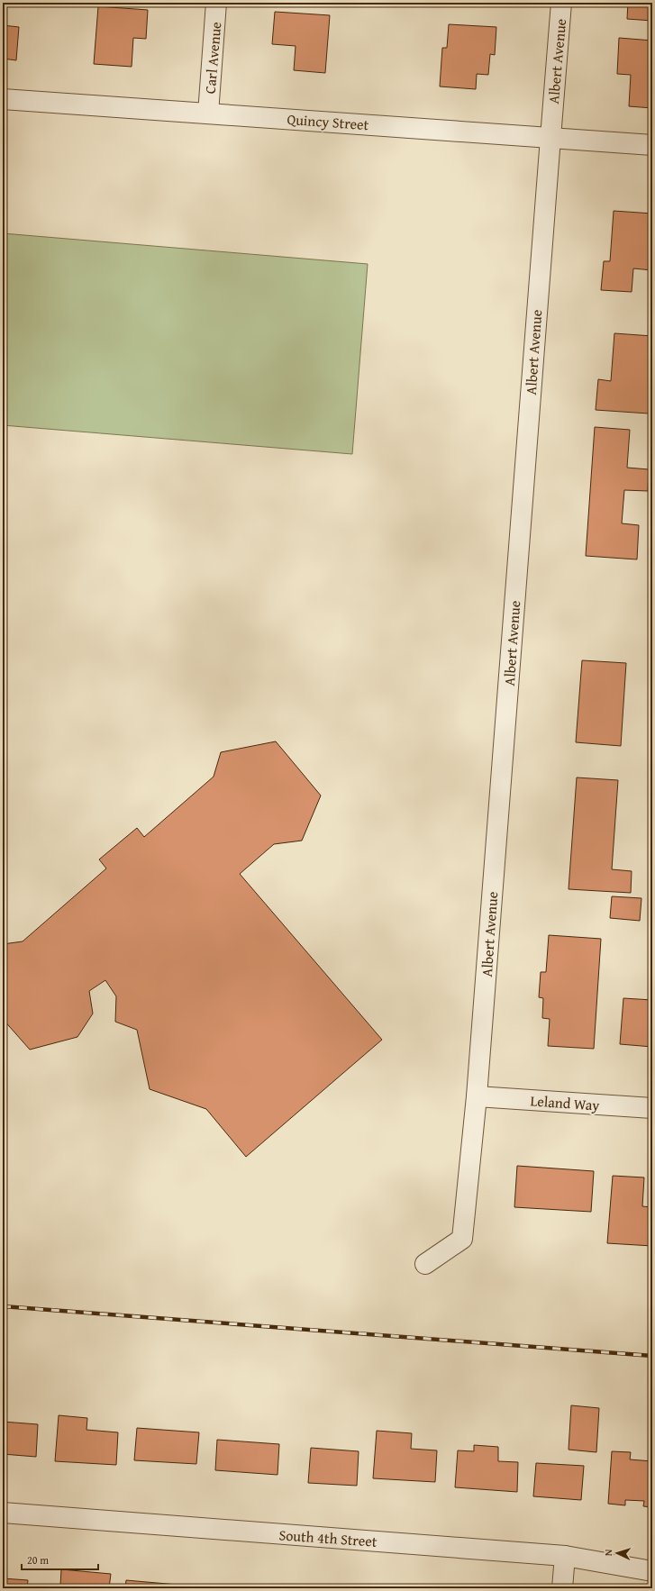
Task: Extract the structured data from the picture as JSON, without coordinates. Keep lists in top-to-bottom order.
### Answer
{
  "streets": {
    "street": [
      "Carl Avenue",
      "Albert Avenue",
      "Quincy Street",
      "Leland Way",
      "South 4th Street"
    ]
  },
  "crossings": [
    ["Carl Avenue", "Quincy Street"],
    ["Albert Avenue", "Quincy Street"],
    ["Albert Avenue", "Leland Way"]
  ],
  "scale_bar": "20 m",
  "north": "left"
}
